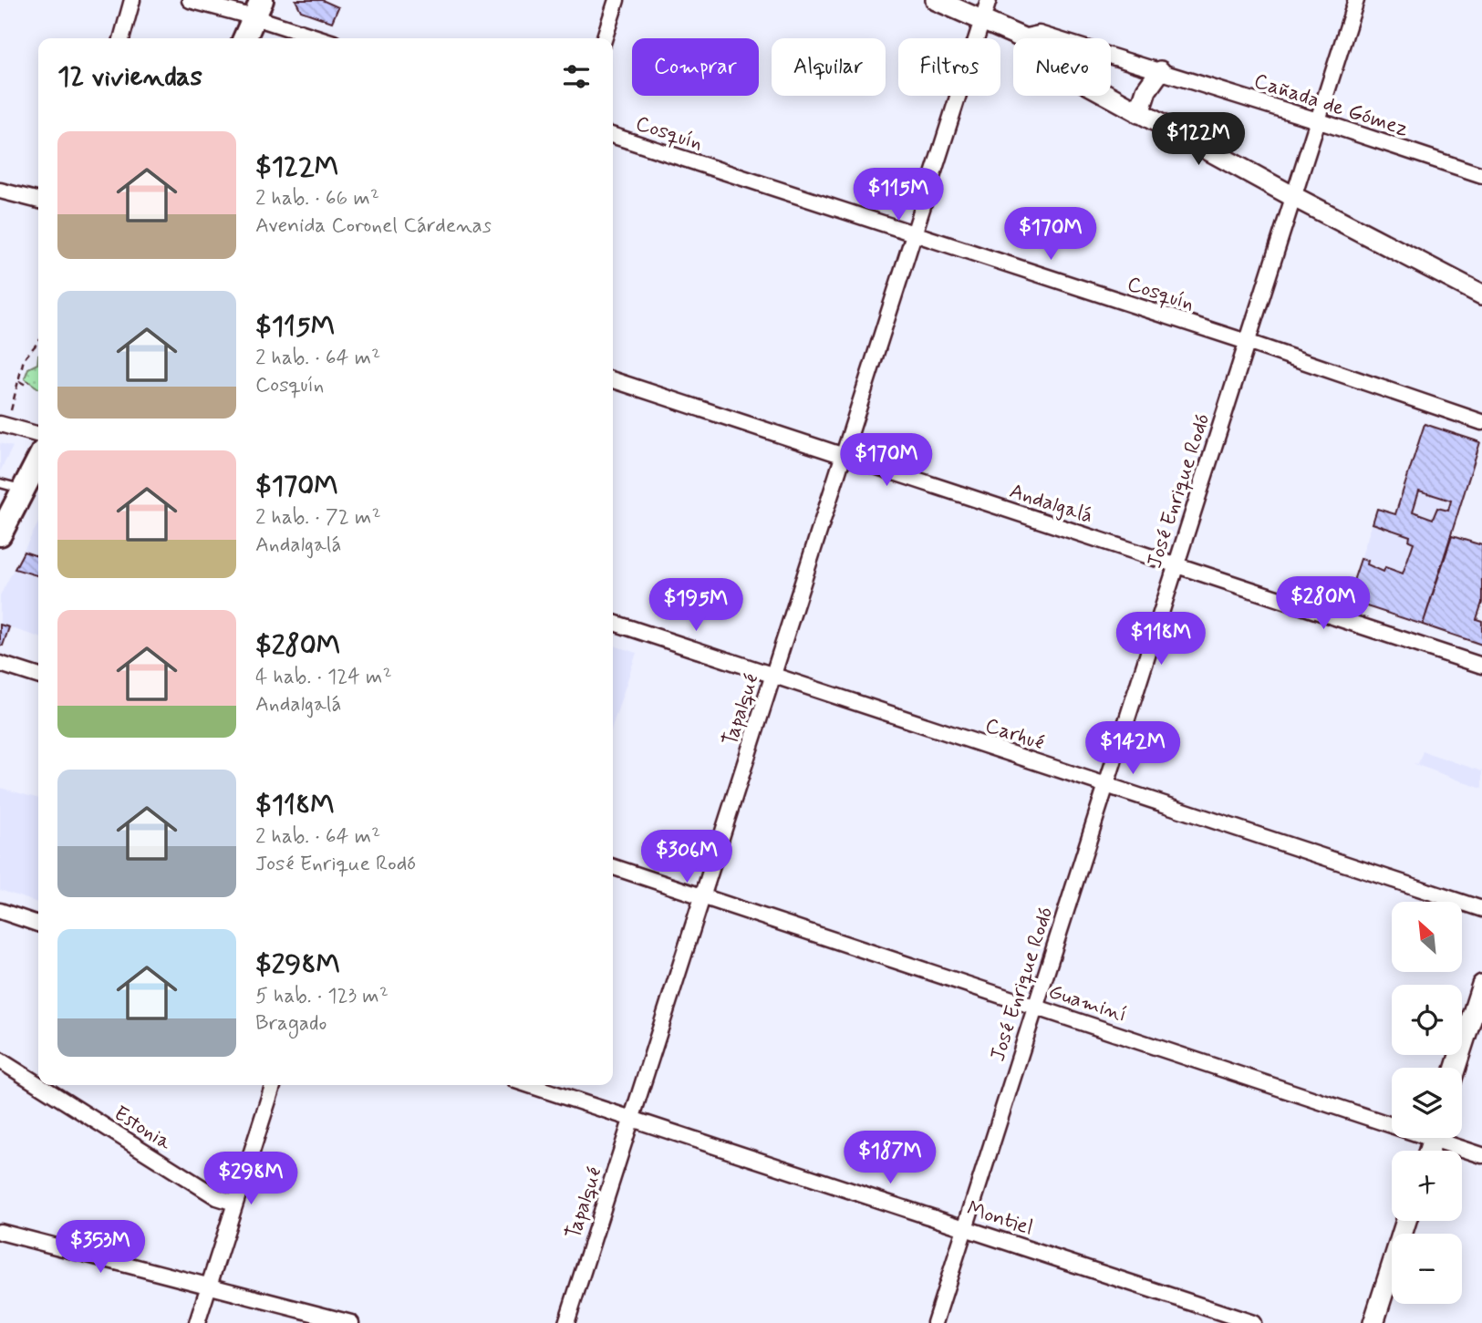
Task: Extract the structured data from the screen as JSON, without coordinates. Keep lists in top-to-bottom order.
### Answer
{
  "streets": {
    "street": [
      "Cañada de Gómez",
      "Cosquín",
      "José Enrique Rodó",
      "Andalgalá",
      "Tapalqué",
      "Carhué",
      "Guaminí",
      "Estonia",
      "Montiel"
    ]
  },
  "crossings": [
    ["Cañada de Gómez", "José Enrique Rodó"],
    ["Cosquín", "José Enrique Rodó"],
    ["Cosquín", "Tapalqué"],
    ["José Enrique Rodó", "Andalgalá"],
    ["José Enrique Rodó", "Carhué"],
    ["José Enrique Rodó", "Guaminí"],
    ["José Enrique Rodó", "Montiel"],
    ["Andalgalá", "Tapalqué"],
    ["Tapalqué", "Carhué"],
    ["Tapalqué", "Guaminí"],
    ["Tapalqué", "Montiel"]
  ],
  "north": "top left",
  "page": {
    "chip": [
      "Comprar",
      "Alquilar",
      "Filtros",
      "Nuevo"
    ],
    "heading": "12 viviendas",
    "price": [
      "$122M",
      "$115M",
      "$170M",
      "$170M",
      "$280M",
      "$195M",
      "$118M",
      "$142M",
      "$306M",
      "$187M",
      "$298M",
      "$353M"
    ],
    "list": [
      {
        "name": "$122M",
        "note": "2 hab. · 66 m² · Avenida Coronel Cárdenas"
      },
      {
        "name": "$115M",
        "note": "2 hab. · 64 m² · Cosquín"
      },
      {
        "name": "$170M",
        "note": "2 hab. · 72 m² · Andalgalá"
      },
      {
        "name": "$280M",
        "note": "4 hab. · 124 m² · Andalgalá"
      },
      {
        "name": "$118M",
        "note": "2 hab. · 64 m² · José Enrique Rodó"
      },
      {
        "name": "$298M",
        "note": "5 hab. · 123 m² · Bragado"
      }
    ],
    "map_buttons": ["+", "−"]
  }
}
